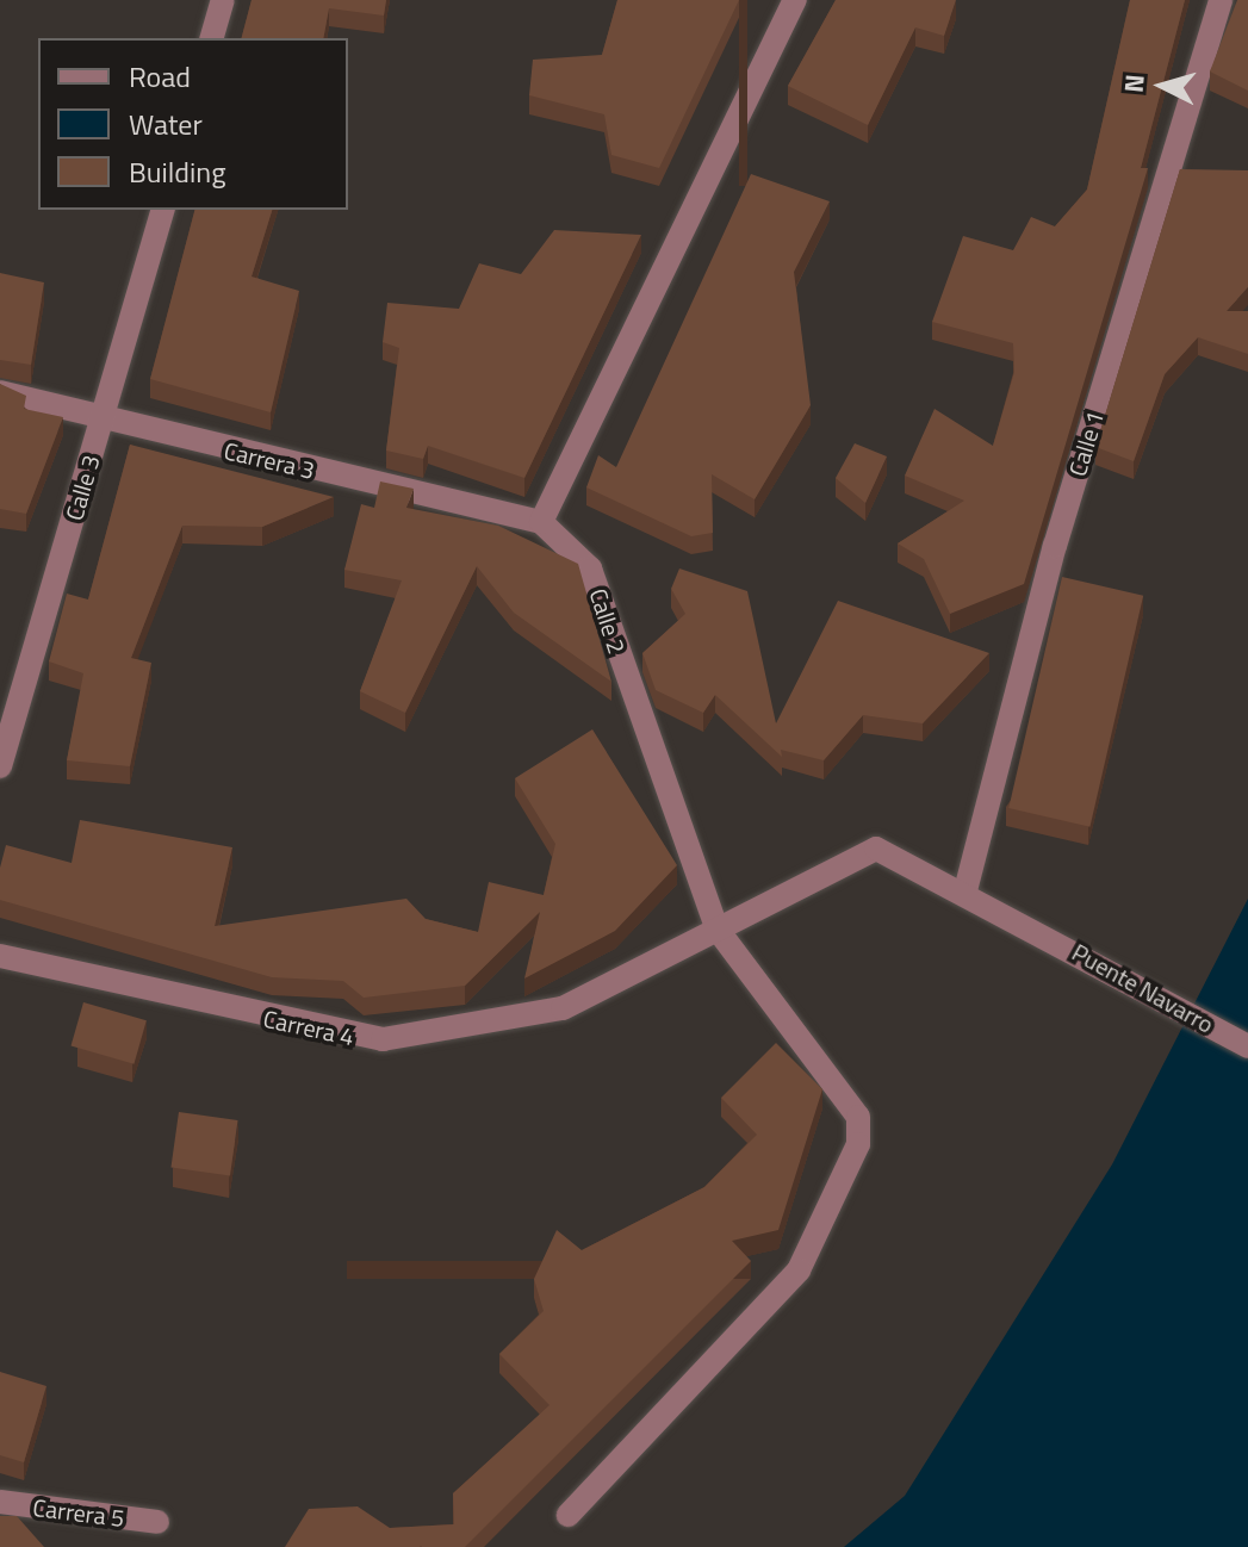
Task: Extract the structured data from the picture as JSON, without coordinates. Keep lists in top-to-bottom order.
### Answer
{
  "streets": {
    "street": [
      "Calle 1",
      "Carrera 3",
      "Calle 3",
      "Calle 2",
      "Puente Navarro",
      "Carrera 4",
      "Carrera 5"
    ]
  },
  "crossings": [
    ["Calle 1", "Puente Navarro"],
    ["Calle 1", "Carrera 4"],
    ["Carrera 3", "Calle 3"],
    ["Carrera 3", "Calle 2"],
    ["Calle 2", "Carrera 4"],
    ["Puente Navarro", "Carrera 4"]
  ],
  "legend": ["Road", "Water", "Building"],
  "north": "left"
}
